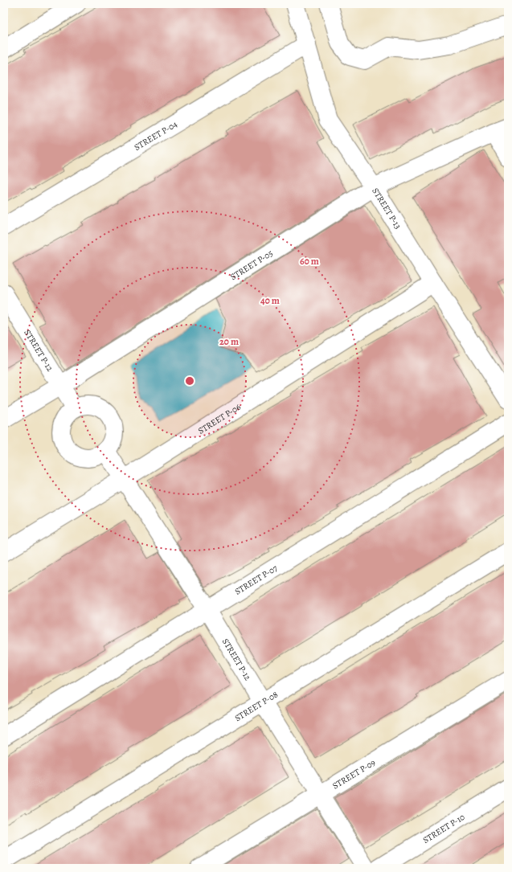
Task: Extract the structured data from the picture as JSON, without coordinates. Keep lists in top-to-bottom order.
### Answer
{
  "streets": {
    "street": [
      "STREET P-04",
      "STREET P-13",
      "STREET P-05",
      "STREET P-12",
      "STREET P-06",
      "STREET P-07",
      "STREET P-08",
      "STREET P-09",
      "STREET P-10"
    ]
  },
  "crossings": [
    ["STREET P-04", "STREET P-13"],
    ["STREET P-13", "STREET P-05"],
    ["STREET P-13", "STREET P-06"],
    ["STREET P-05", "STREET P-12"],
    ["STREET P-12", "STREET P-06"],
    ["STREET P-12", "STREET P-07"],
    ["STREET P-12", "STREET P-08"],
    ["STREET P-12", "STREET P-09"]
  ],
  "rings": ["60 m", "40 m", "20 m"]
}
